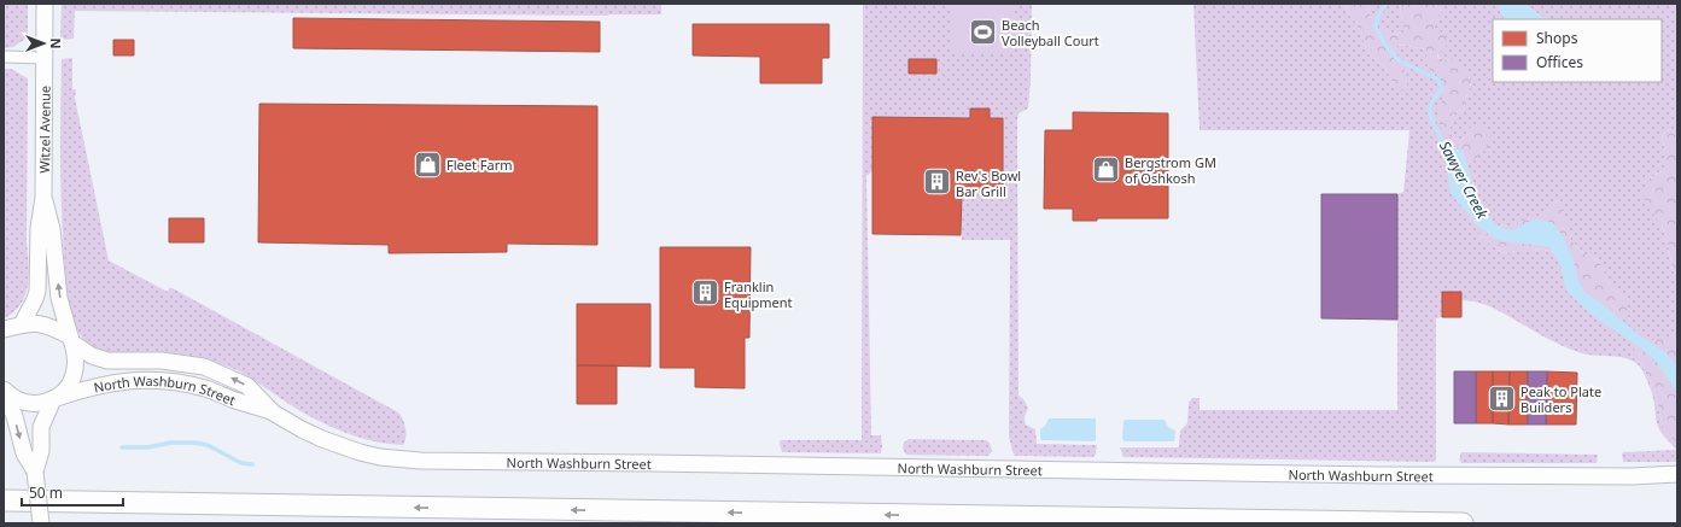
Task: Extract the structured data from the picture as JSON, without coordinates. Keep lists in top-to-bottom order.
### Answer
{
  "streets": {
    "street": ["Witzel Avenue", "North Washburn Street"]
  },
  "crossings": [
    ["Witzel Avenue", "North Washburn Street"]
  ],
  "water": ["Sawyer Creek"],
  "places": {
    "sports": ["Beach Volleyball Court"],
    "shop": ["Fleet Farm", "Bergstrom GM of Oshkosh"],
    "building": ["Rev's Bowl Bar Grill", "Franklin Equipment", "Peak to Plate Builders"]
  },
  "legend": ["Shops", "Offices"],
  "scale_bar": "50 m",
  "north": "right"
}
